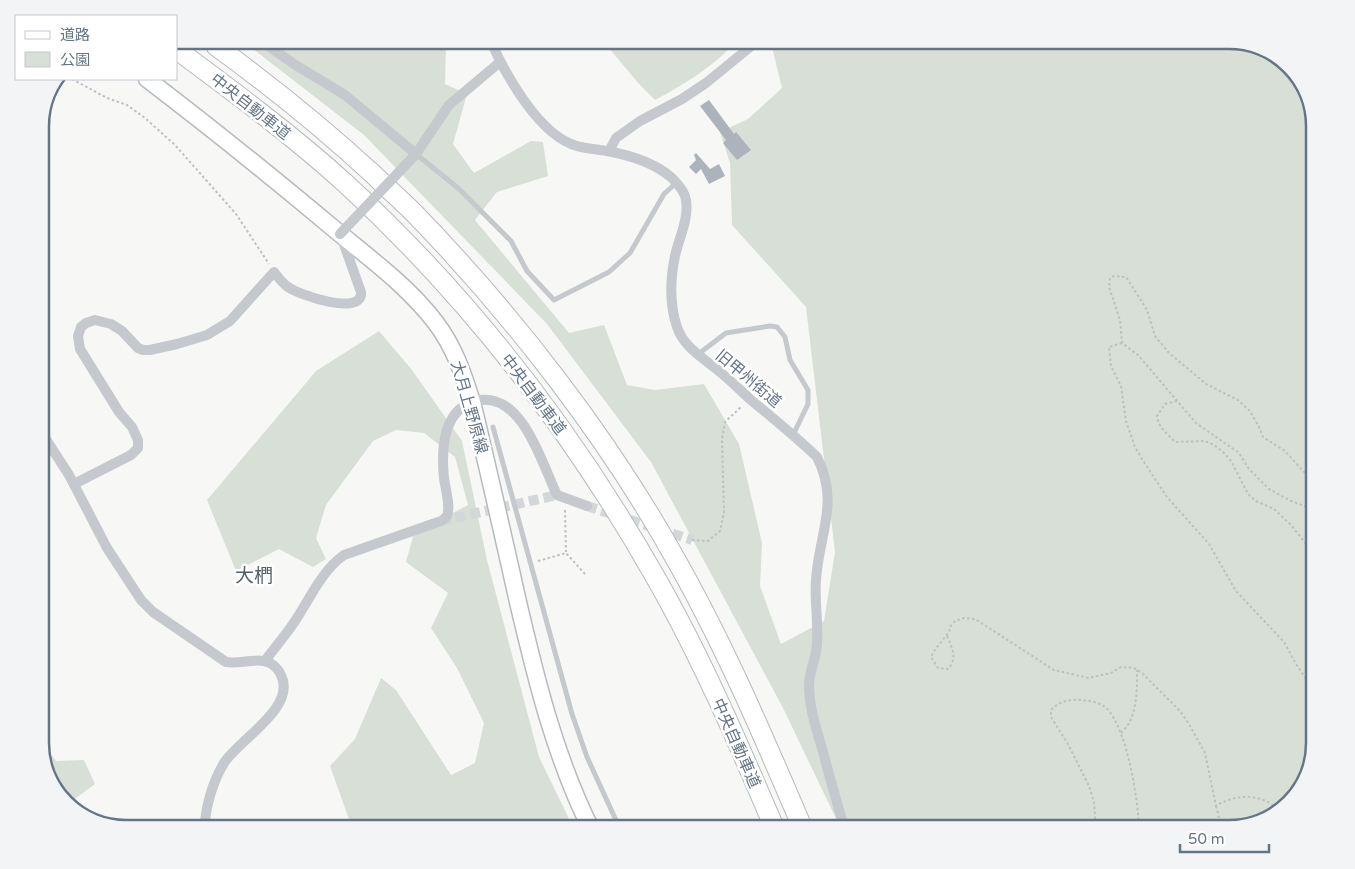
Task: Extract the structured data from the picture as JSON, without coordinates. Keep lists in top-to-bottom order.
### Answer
{
  "streets": {
    "highway": ["中央自動車道"],
    "main road": ["大月上野原線"],
    "street": ["旧甲州街道"]
  },
  "districts": ["大椚"],
  "legend": ["道路", "公園"],
  "scale_bar": "50 m"
}
